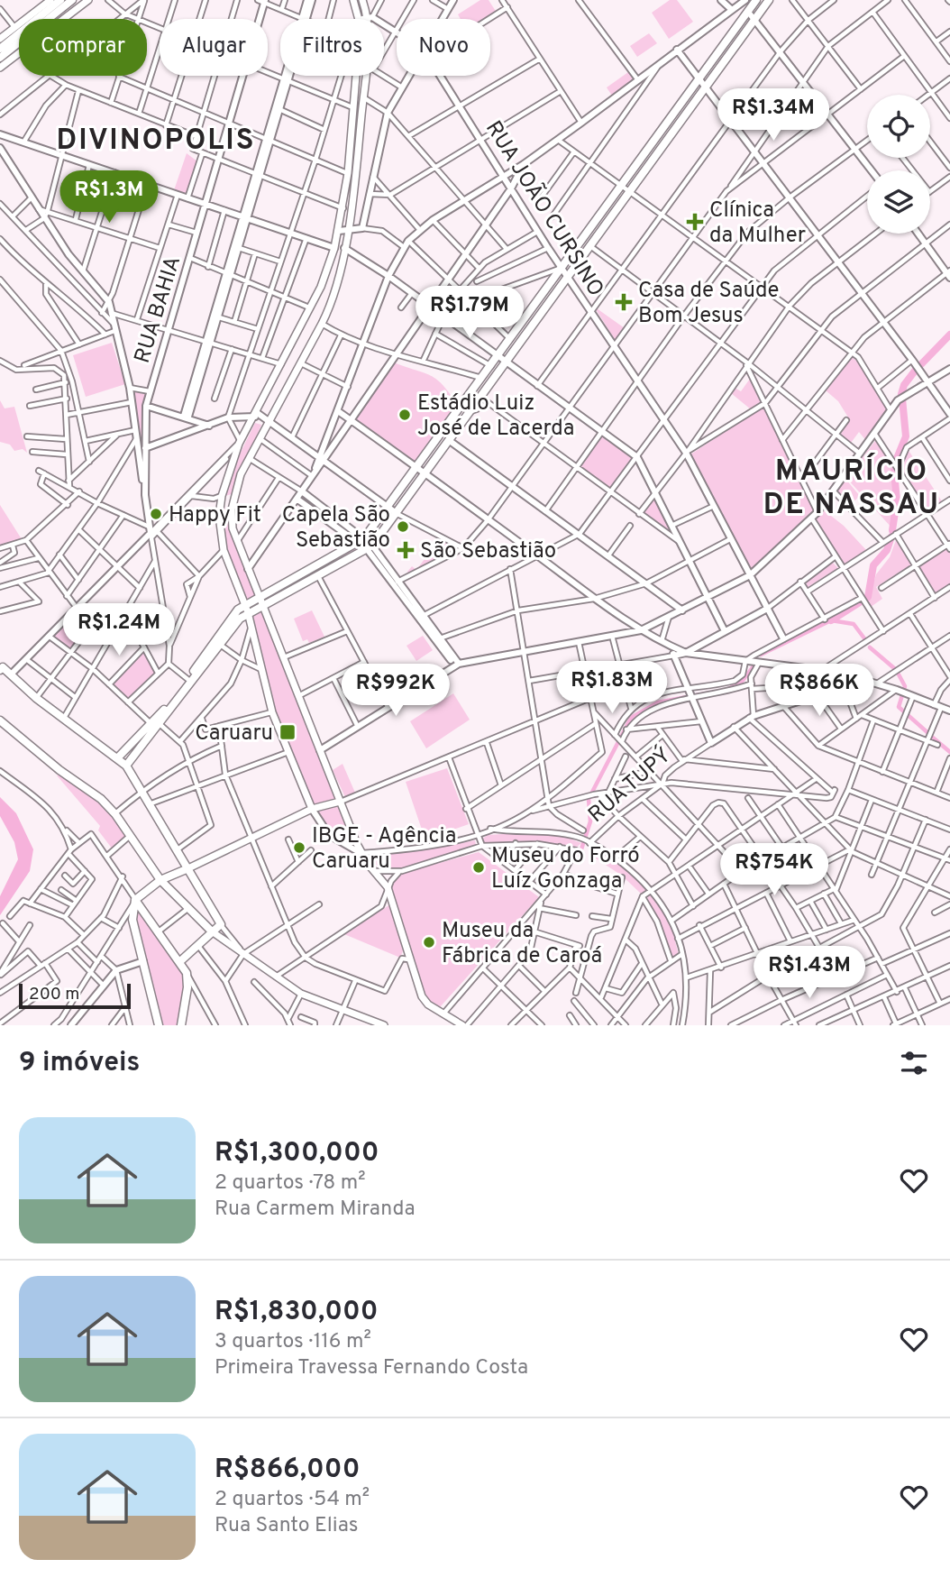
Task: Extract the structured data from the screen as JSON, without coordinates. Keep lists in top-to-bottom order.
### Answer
{
  "streets": {
    "street": ["RUA JOÃO CURSINO", "RUA BAHIA", "RUA TUPÝ"]
  },
  "districts": ["DIVINOPOLIS", "MAURÍCIO DE NASSAU"],
  "places": {
    "health": ["Clínica da Mulher", "Casa de Saúde Bom Jesus", "São Sebastião"],
    "other": [
      "Estádio Luiz José de Lacerda",
      "Happy Fit",
      "Capela São Sebastião",
      "IBGE - Agência Caruaru",
      "Museu do Forró Luíz Gonzaga",
      "Museu da Fábrica de Caroá"
    ],
    "transit": ["Caruaru"]
  },
  "scale_bar": "200 m",
  "page": {
    "chip": [
      "Comprar",
      "Alugar",
      "Filtros",
      "Novo"
    ],
    "price": [
      "R$1.34M",
      "R$1.3M",
      "R$1.79M",
      "R$1.24M",
      "R$1.83M",
      "R$992K",
      "R$866K",
      "R$754K",
      "R$1.43M"
    ],
    "scale": "200 m",
    "heading": "9 imóveis",
    "list": [
      {
        "name": "R$1,300,000",
        "note": "2 quartos · 78 m² · Rua Carmem Miranda"
      },
      {
        "name": "R$1,830,000",
        "note": "3 quartos · 116 m² · Primeira Travessa Fernando Costa"
      },
      {
        "name": "R$866,000",
        "note": "2 quartos · 54 m² · Rua Santo Elias"
      }
    ]
  }
}
